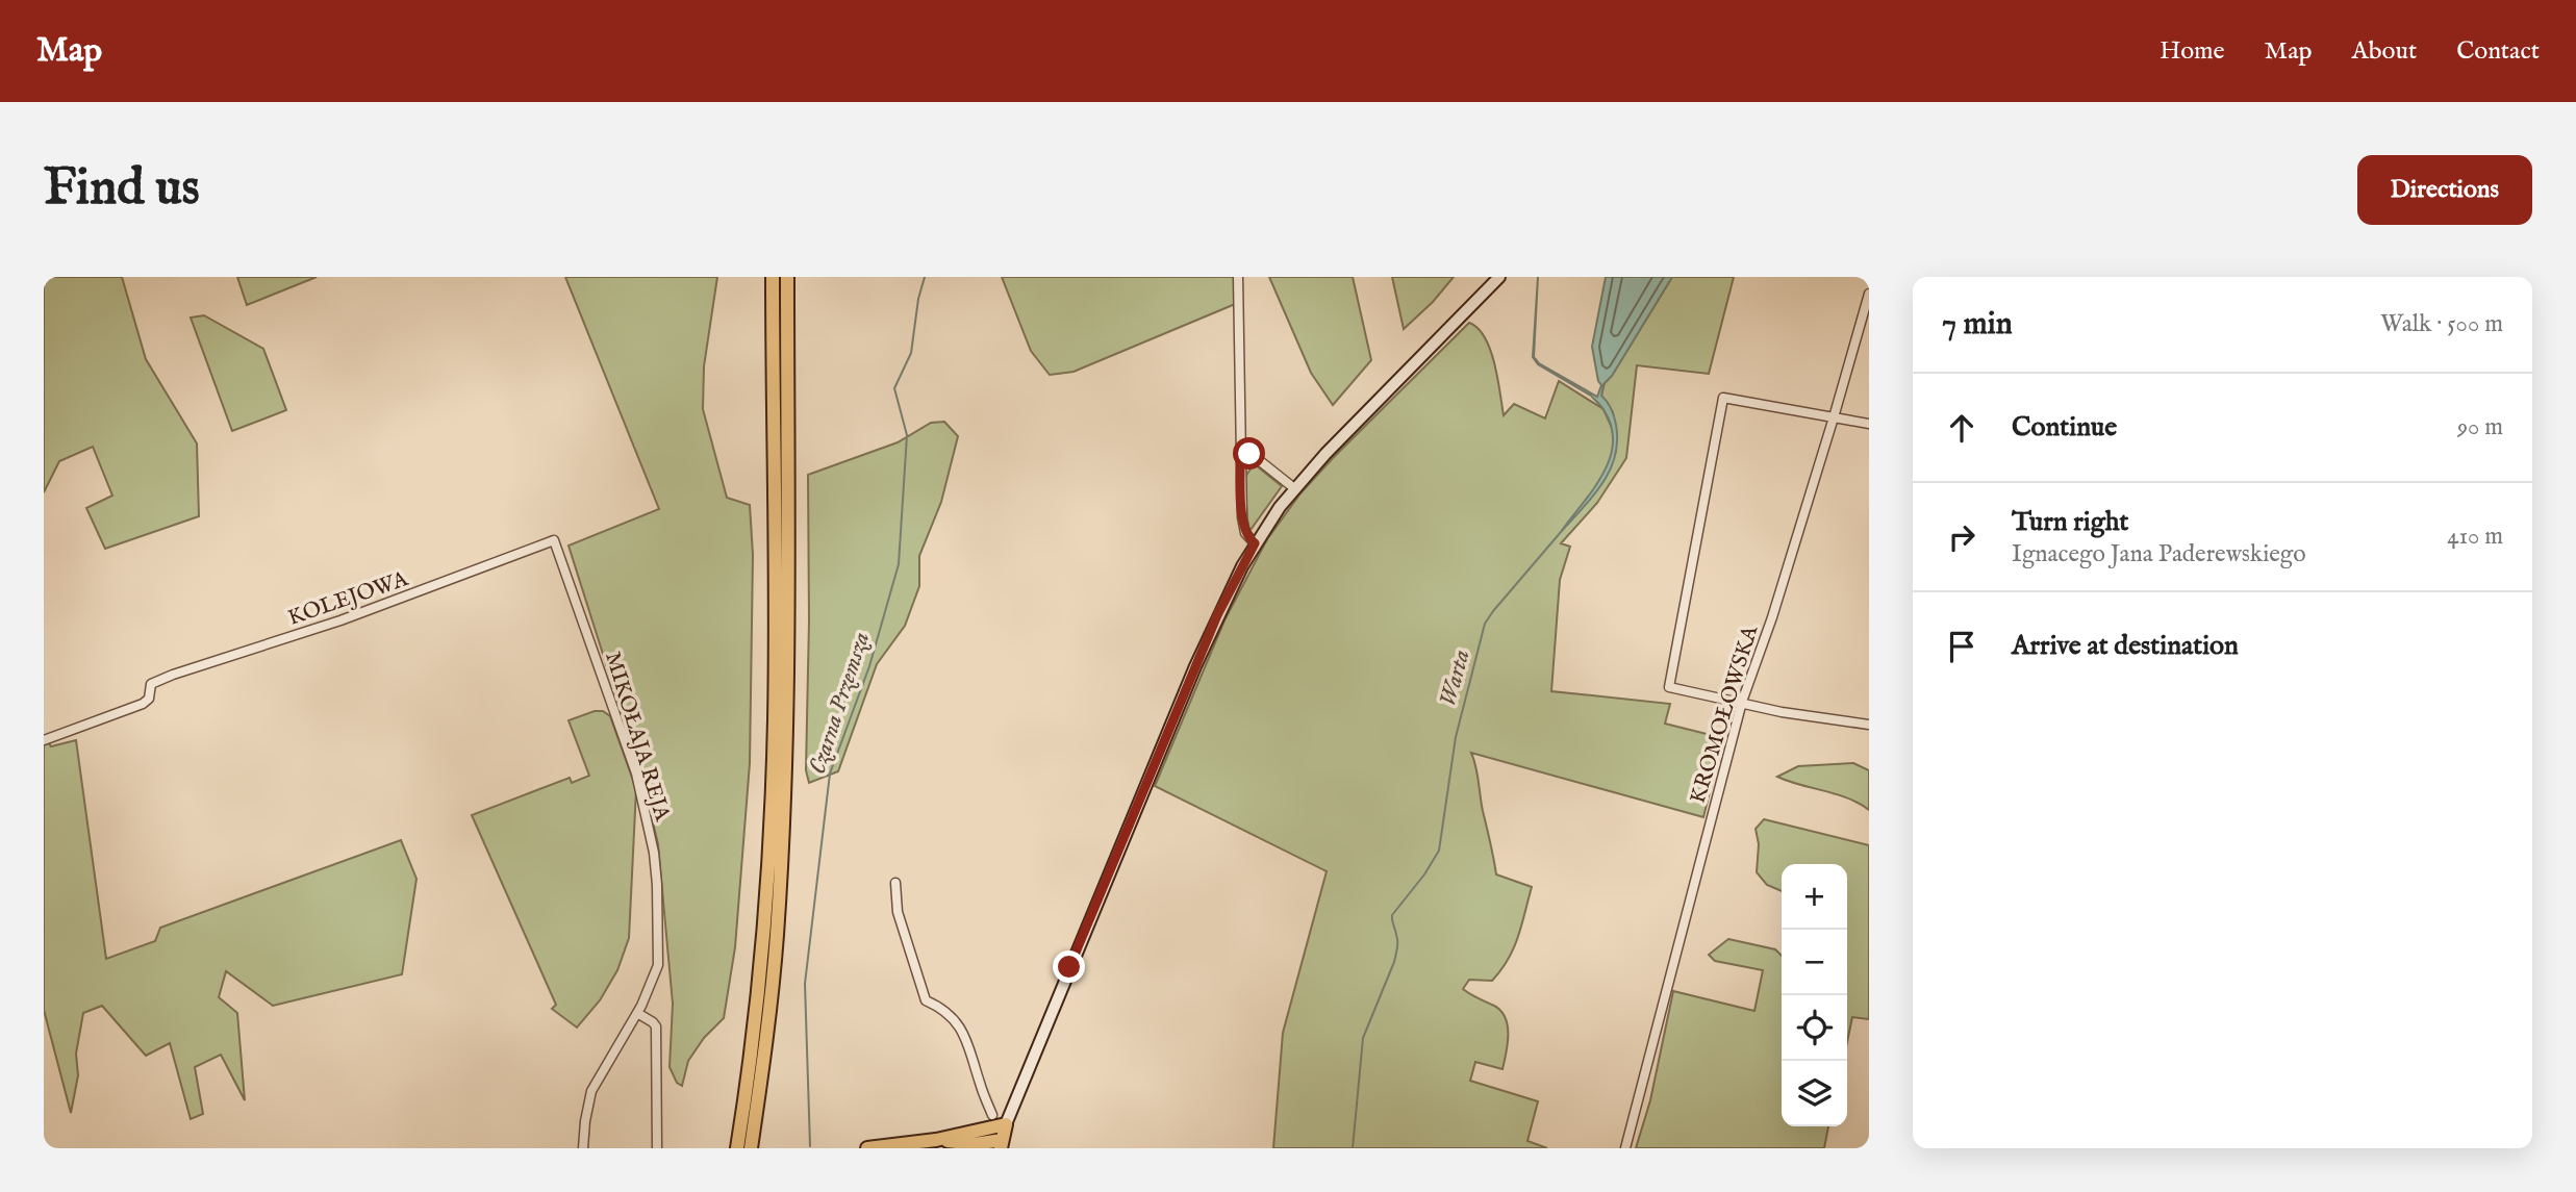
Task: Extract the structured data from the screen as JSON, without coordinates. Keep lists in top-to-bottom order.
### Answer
{
  "streets": {
    "street": ["KOLEJOWA", "KROMOŁOWSKA", "MIKOŁAJA REJA"]
  },
  "crossings": [
    ["KOLEJOWA", "MIKOŁAJA REJA"]
  ],
  "water": ["Warta", "Czarna Przemsza"],
  "page": {
    "header": "Map",
    "nav": [
      "Home",
      "Map",
      "About",
      "Contact"
    ],
    "buttons": "Directions",
    "title": "Find us",
    "heading": ["7 min", "Walk · 500 m"],
    "list": [
      ["Continue", "90 m"],
      ["Turn right", "Ignacego Jana Paderewskiego", "410 m"],
      "Arrive at destination"
    ],
    "map_buttons": ["+", "−"]
  }
}
